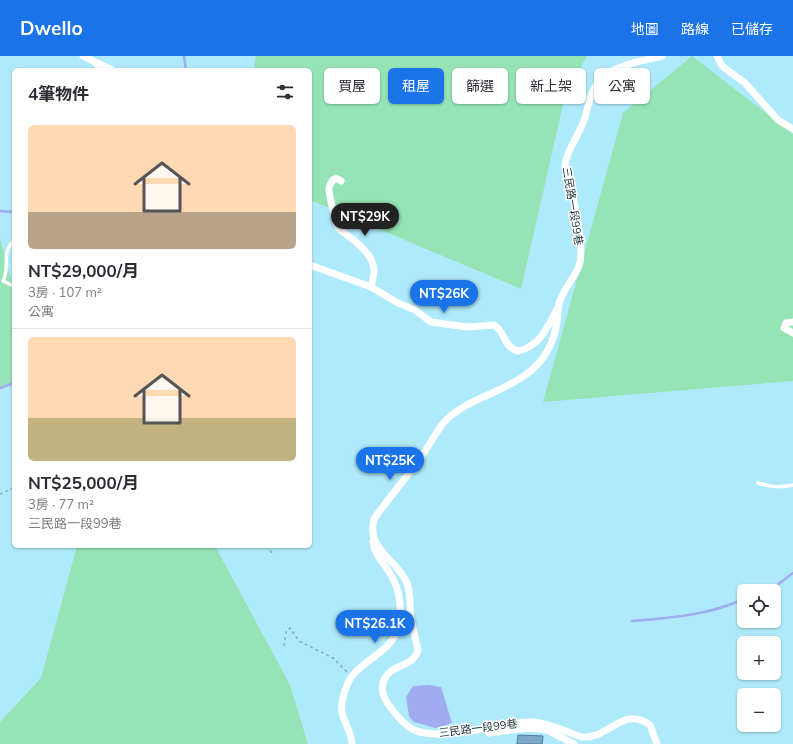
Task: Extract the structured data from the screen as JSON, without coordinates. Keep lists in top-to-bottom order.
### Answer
{
  "streets": {
    "street": ["三民路一段99巷"]
  },
  "page": {
    "header": "Dwello",
    "nav": ["地圖", "路線", "已儲存"],
    "chip": [
      "買屋",
      "租屋",
      "篩選",
      "新上架",
      "公寓"
    ],
    "heading": "4筆物件",
    "list": [
      {
        "name": "NT$29,000/月",
        "note": "3房 · 107 m² · 公寓"
      },
      {
        "name": "NT$25,000/月",
        "note": "3房 · 77 m² · 三民路一段99巷"
      }
    ],
    "price": [
      "NT$29K",
      "NT$26K",
      "NT$25K",
      "NT$26.1K"
    ],
    "map_buttons": ["+", "−"]
  }
}
